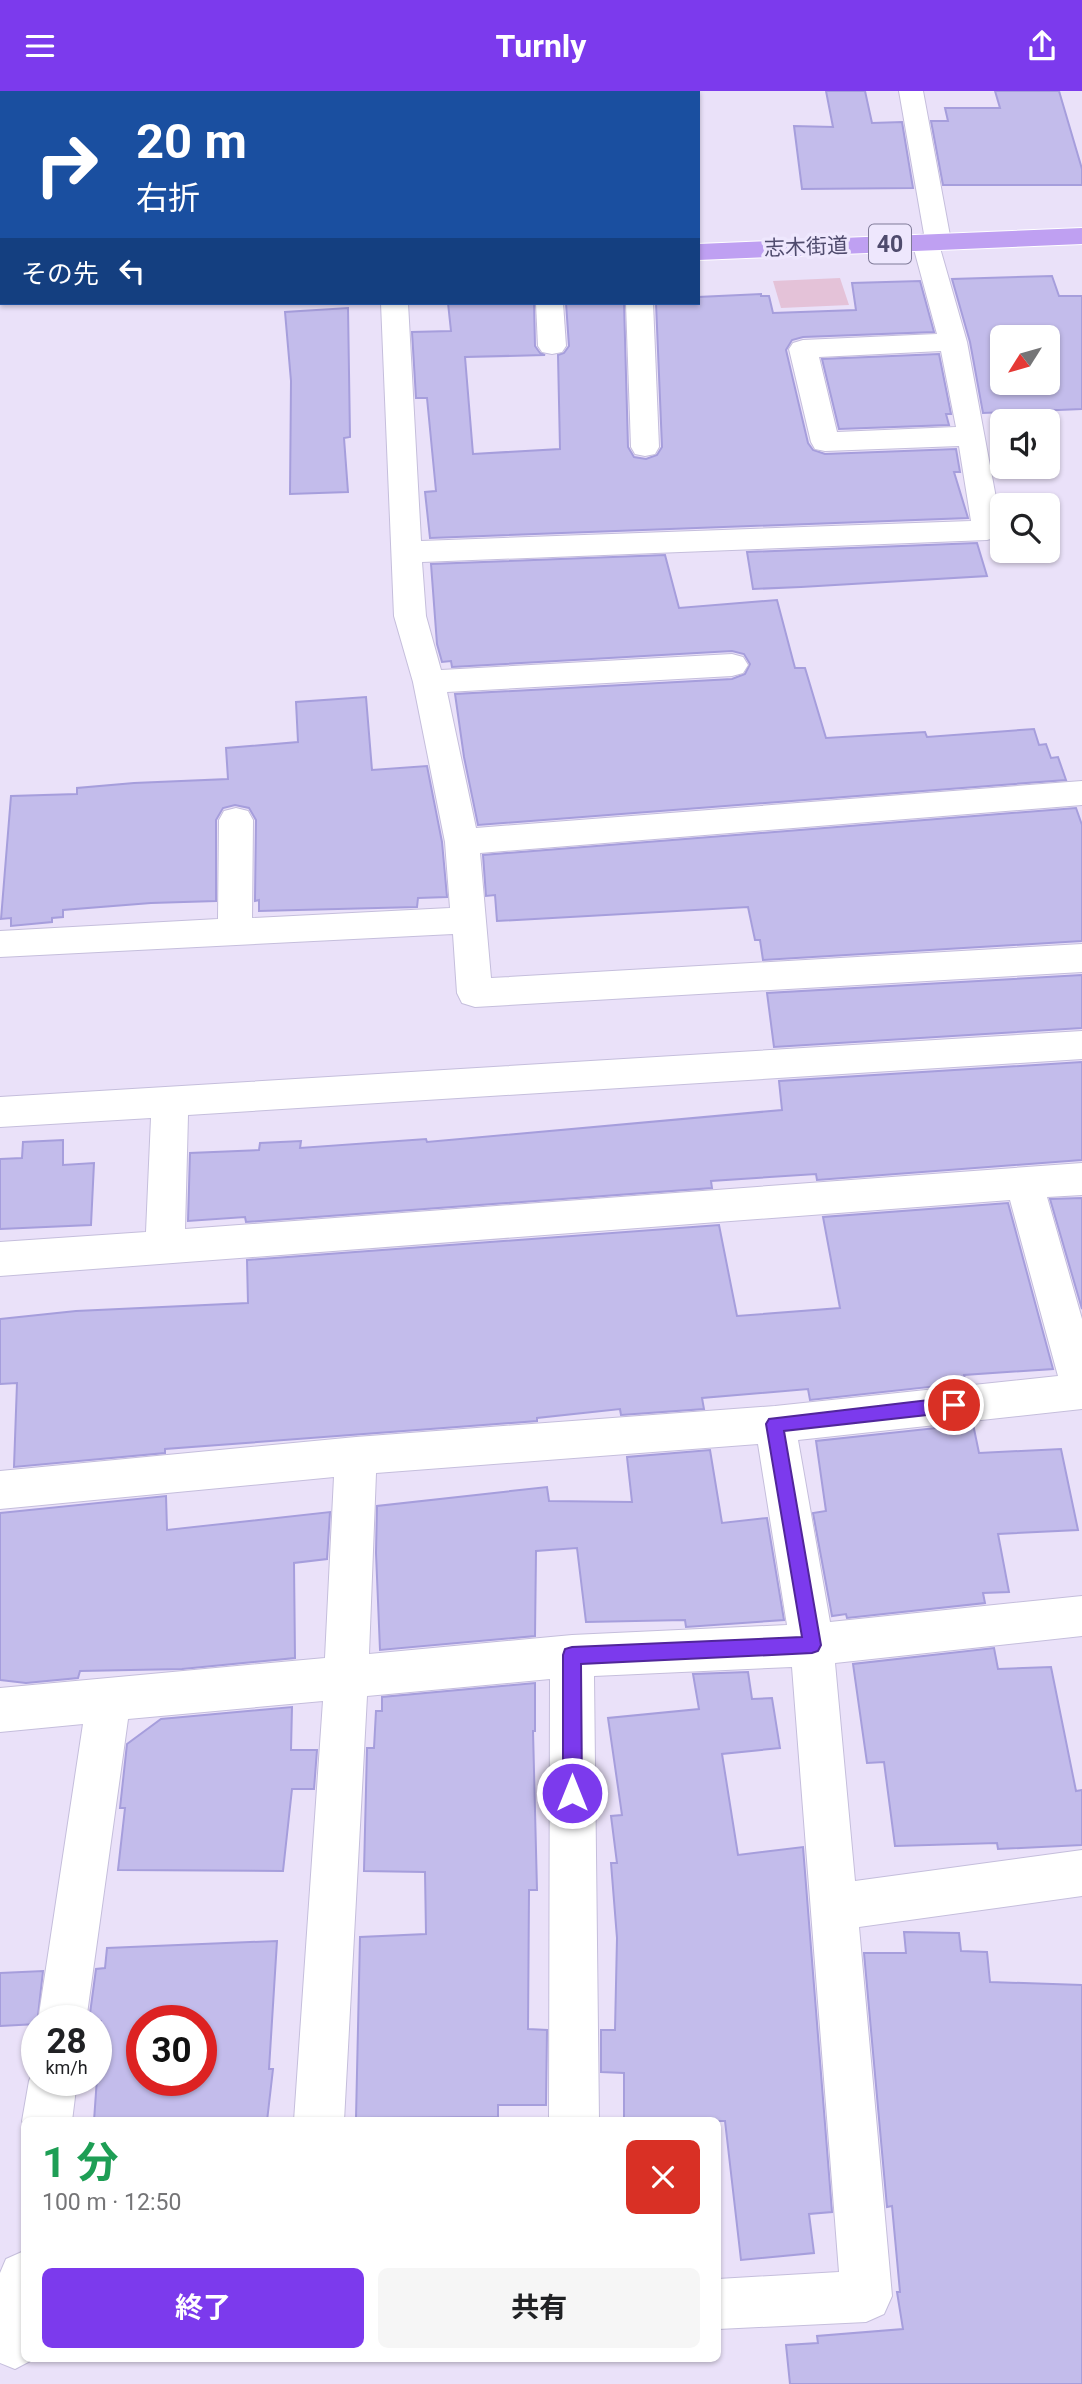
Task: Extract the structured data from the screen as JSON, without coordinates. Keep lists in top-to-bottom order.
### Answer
{
  "streets": {
    "main road": ["40", "志木街道"]
  },
  "north": "bottom left",
  "page": {
    "header": "Turnly",
    "turn": ["20 m", "右折"],
    "then": "その先",
    "speed": "28 km/h",
    "limit": "30",
    "heading": ["1 分", "100 m · 12:50"],
    "buttons": ["終了", "共有"]
  }
}
